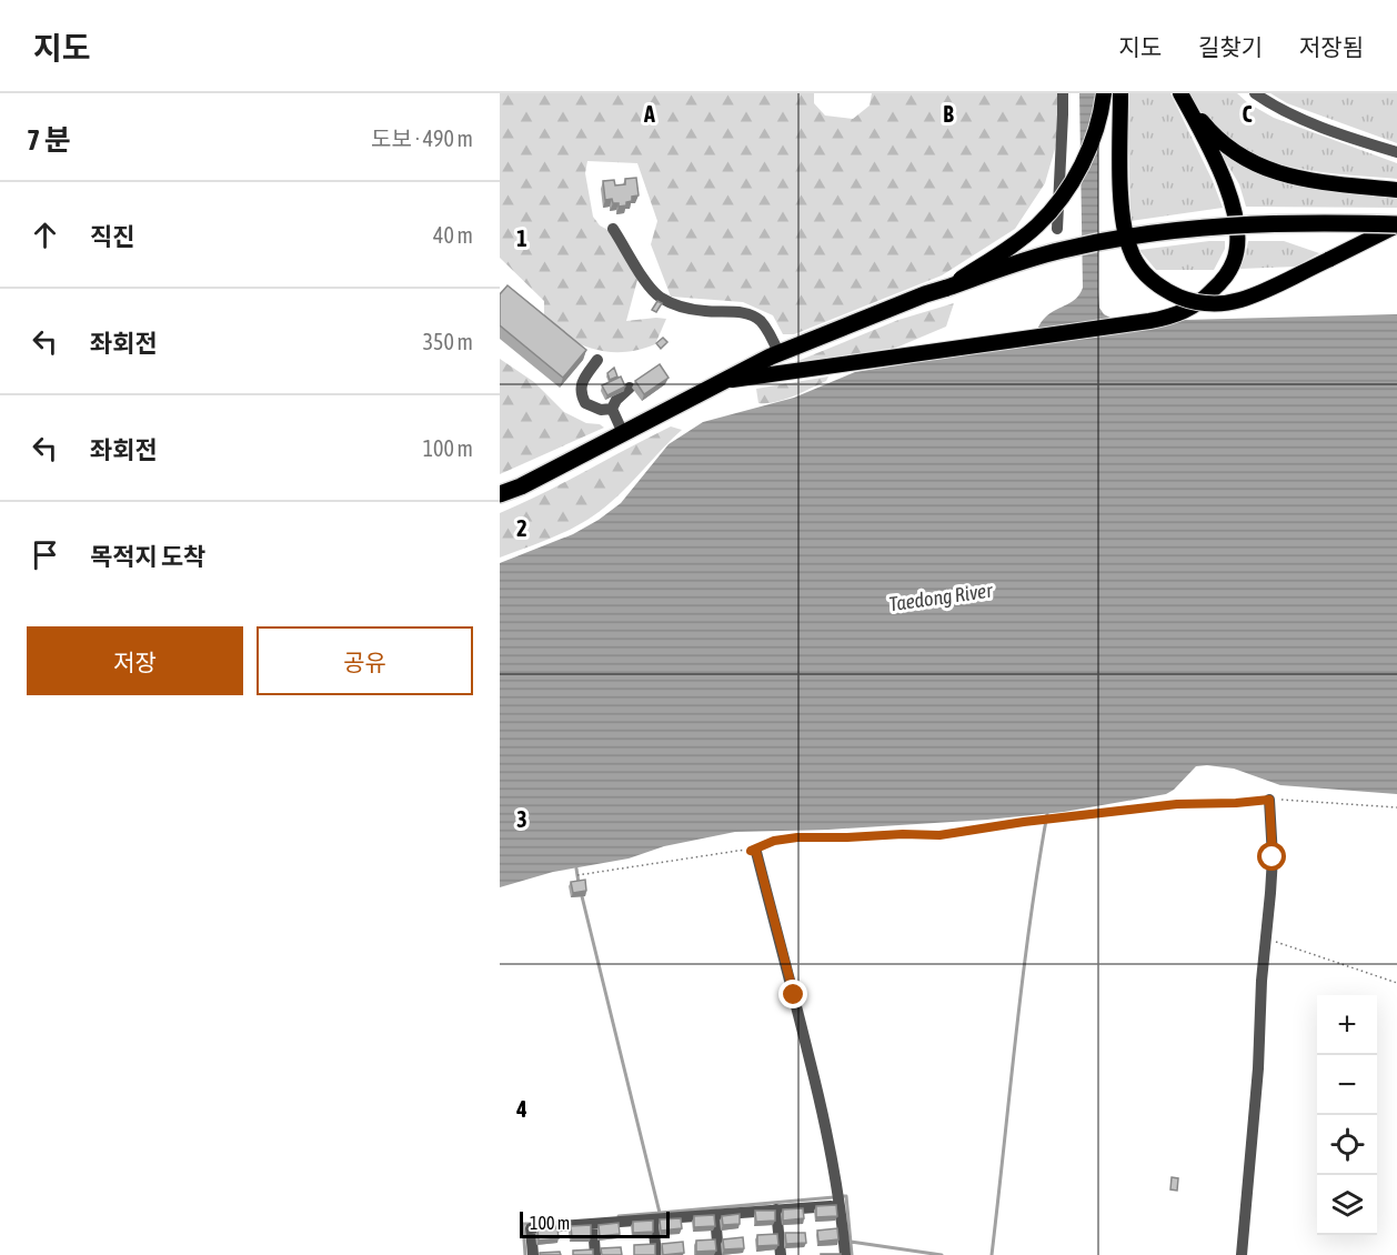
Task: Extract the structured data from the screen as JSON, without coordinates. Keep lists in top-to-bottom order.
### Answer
{
  "water": ["Taedong River"],
  "scale_bar": "100 m",
  "page": {
    "header": "지도",
    "nav": ["지도", "길찾기", "저장됨"],
    "heading": ["7 분", "도보 · 490 m"],
    "list": [
      ["직진", "40 m"],
      ["좌회전", "350 m"],
      ["좌회전", "100 m"],
      "목적지 도착"
    ],
    "buttons": ["저장", "공유"],
    "map_buttons": ["+", "−"],
    "scale": "100 m"
  },
  "grid": {
    "columns": ["A", "B", "C"],
    "rows": [
      "1",
      "2",
      "3",
      "4"
    ]
  }
}
